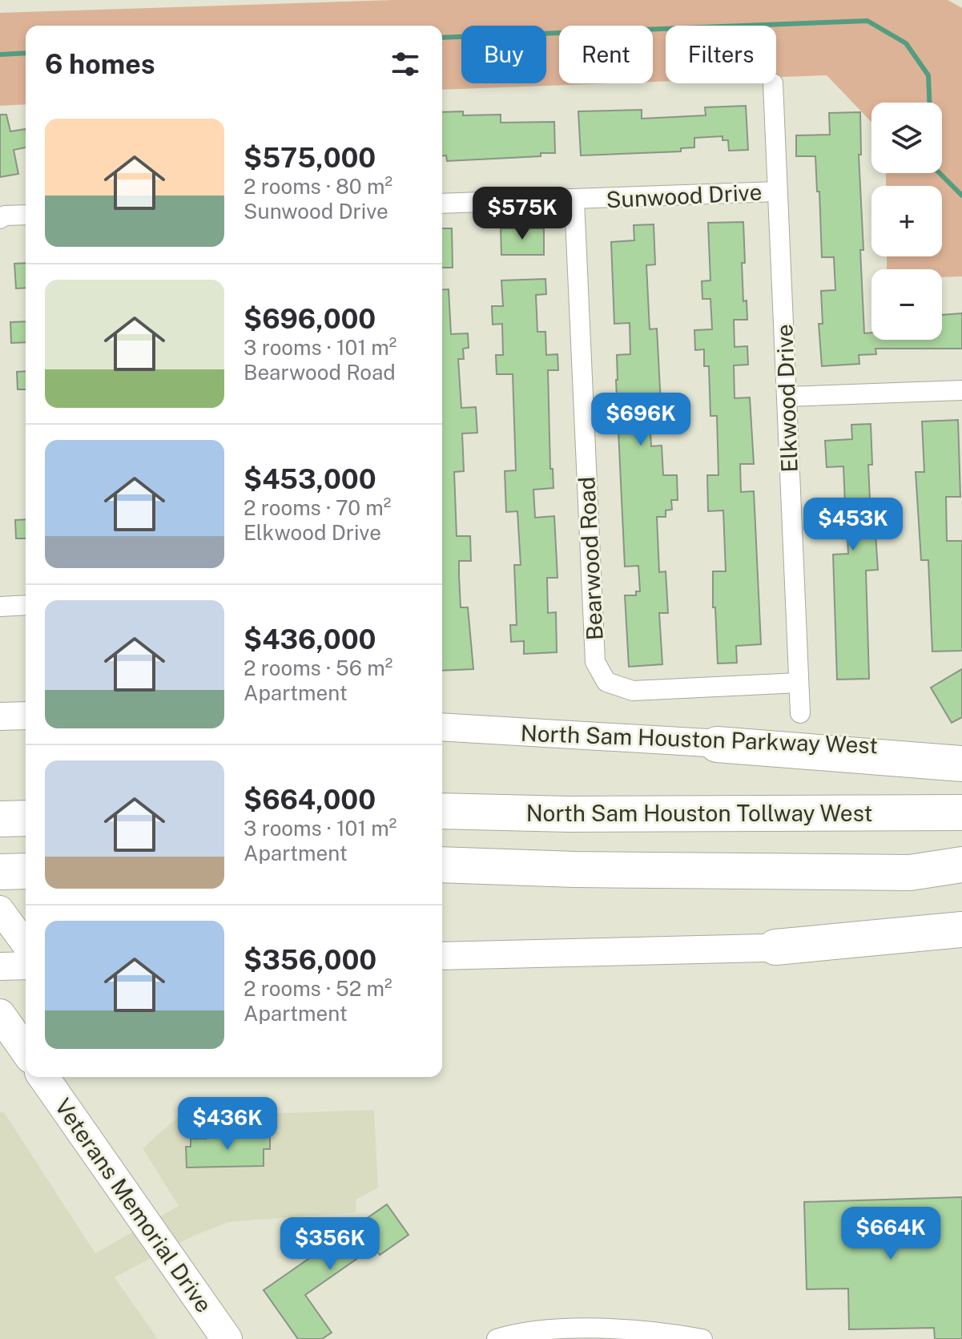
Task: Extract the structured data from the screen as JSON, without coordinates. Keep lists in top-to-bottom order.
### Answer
{
  "streets": {
    "highway": ["North Sam Houston Tollway West"],
    "main road": ["North Sam Houston Parkway West", "Veterans Memorial Drive"],
    "street": ["Sunwood Drive", "Elkwood Drive", "Bearwood Road"]
  },
  "crossings": [
    ["Sunwood Drive", "Elkwood Drive"],
    ["Sunwood Drive", "Bearwood Road"],
    ["Elkwood Drive", "Bearwood Road"]
  ],
  "page": {
    "chip": ["Buy", "Rent", "Filters"],
    "heading": "6 homes",
    "map_buttons": ["+", "−"],
    "list": [
      {
        "name": "$575,000",
        "note": "2 rooms · 80 m² · Sunwood Drive"
      },
      {
        "name": "$696,000",
        "note": "3 rooms · 101 m² · Bearwood Road"
      },
      {
        "name": "$453,000",
        "note": "2 rooms · 70 m² · Elkwood Drive"
      },
      {
        "name": "$436,000",
        "note": "2 rooms · 56 m² · Apartment"
      },
      {
        "name": "$664,000",
        "note": "3 rooms · 101 m² · Apartment"
      },
      {
        "name": "$356,000",
        "note": "2 rooms · 52 m² · Apartment"
      }
    ],
    "price": [
      "$575K",
      "$696K",
      "$453K",
      "$436K",
      "$664K",
      "$356K"
    ]
  }
}
